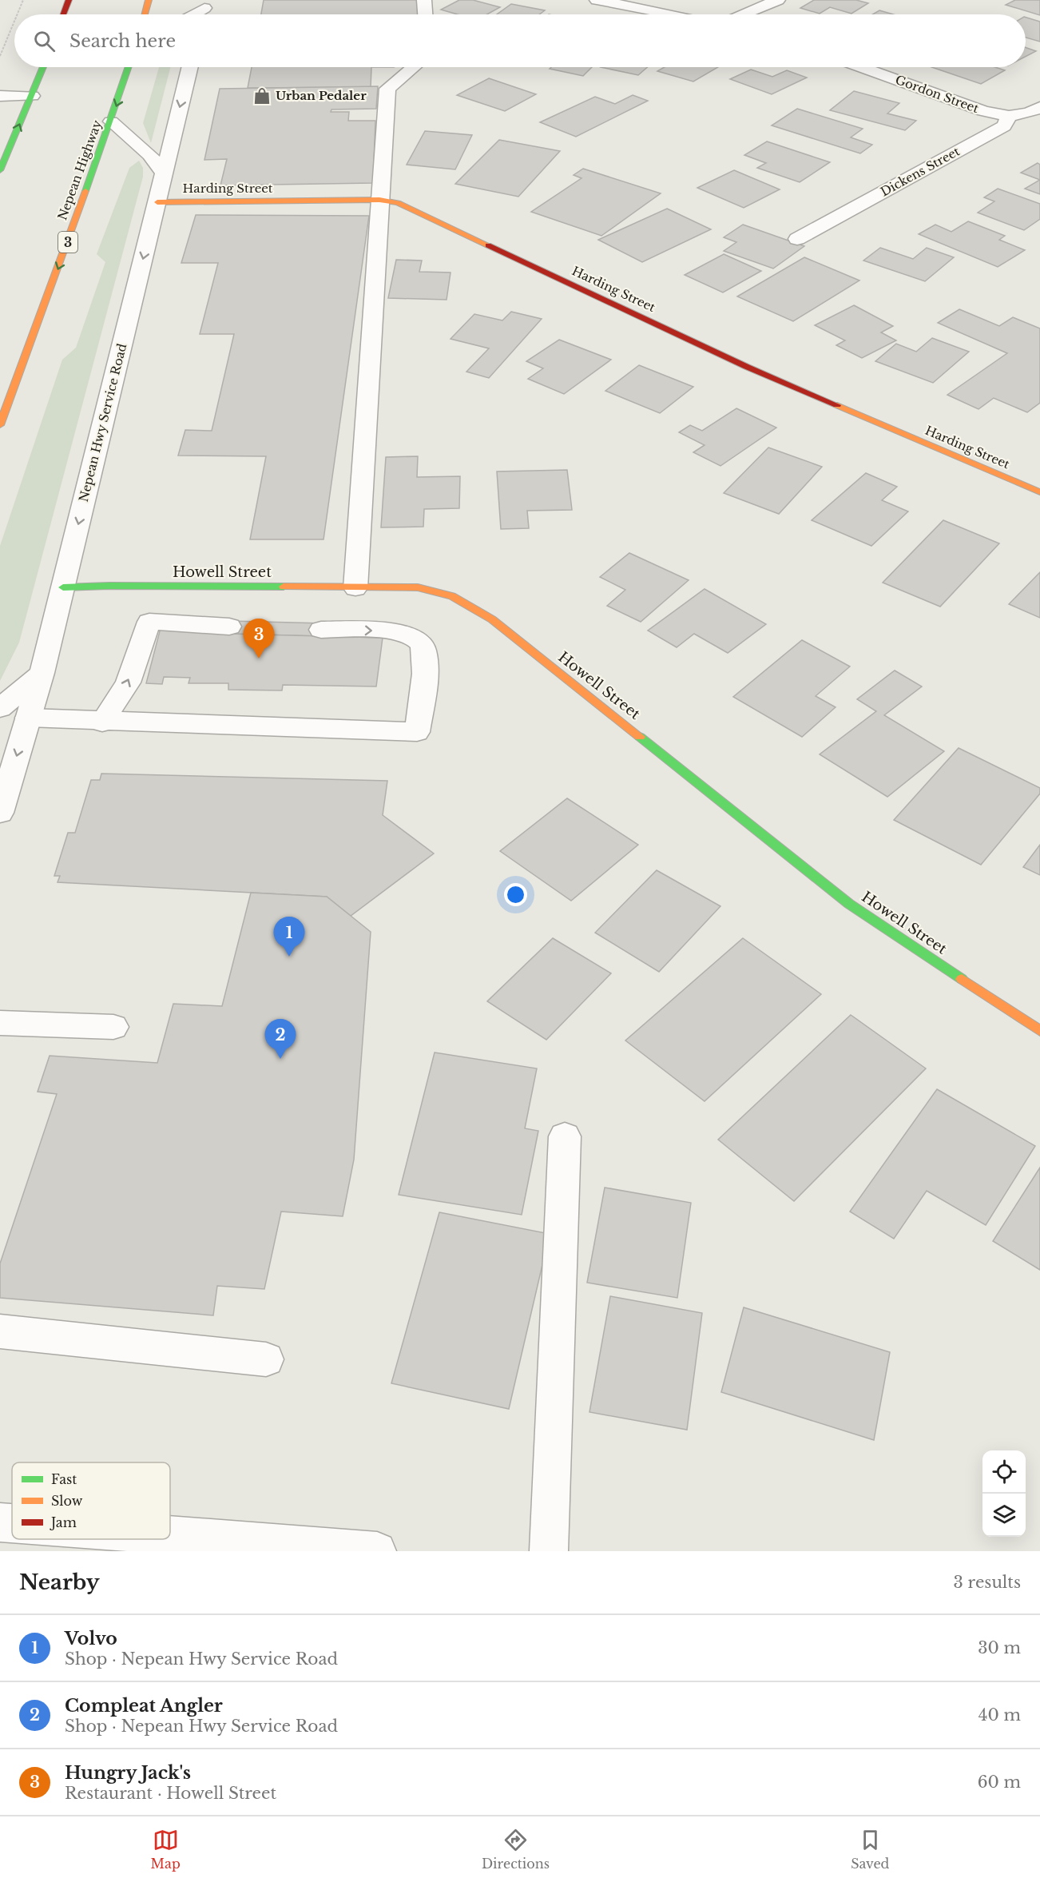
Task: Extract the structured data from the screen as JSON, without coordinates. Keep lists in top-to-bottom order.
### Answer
{
  "streets": {
    "main road": [
      "Nepean Highway",
      "Harding Street",
      "3",
      "Howell Street"
    ],
    "street": ["Gordon Street", "Dickens Street", "Nepean Hwy Service Road"]
  },
  "crossings": [
    ["Gordon Street", "Dickens Street"],
    ["Harding Street", "Nepean Hwy Service Road"],
    ["Nepean Hwy Service Road", "Howell Street"]
  ],
  "one_way": ["Nepean Highway", "Nepean Hwy Service Road"],
  "places": {
    "shop": ["Urban Pedaler"]
  },
  "legend": ["Fast", "Slow", "Jam"],
  "page": {
    "search": "Search here",
    "pins": ["3", "1", "2"],
    "heading": ["Nearby", "3 results"],
    "list": [
      {
        "mark": "1",
        "name": "Volvo",
        "note": "Shop · Nepean Hwy Service Road",
        "value": "30 m"
      },
      {
        "mark": "2",
        "name": "Compleat Angler",
        "note": "Shop · Nepean Hwy Service Road",
        "value": "40 m"
      },
      {
        "mark": "3",
        "name": "Hungry Jack's",
        "note": "Restaurant · Howell Street",
        "value": "60 m"
      }
    ],
    "nav": ["Map", "Directions", "Saved"]
  }
}
